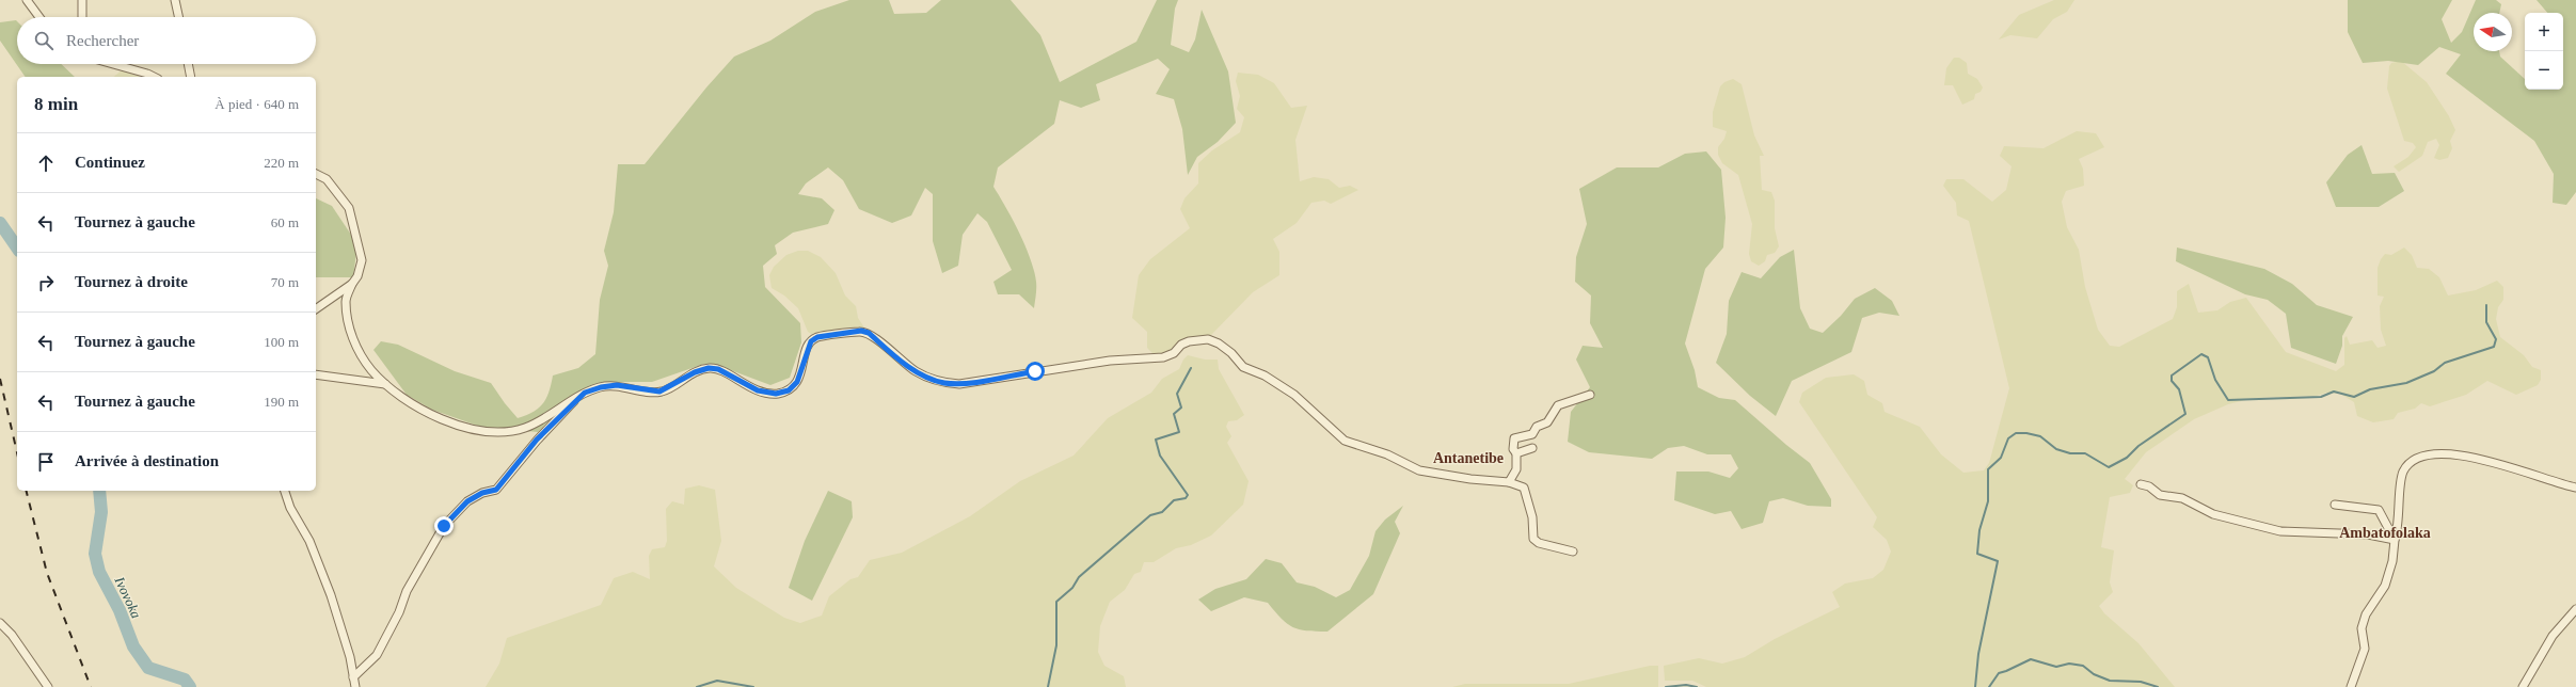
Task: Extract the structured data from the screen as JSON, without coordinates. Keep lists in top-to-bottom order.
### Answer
{
  "districts": ["Antanetibe", "Ambatofolaka"],
  "water": ["Ivovoka"],
  "north": "left",
  "page": {
    "map_buttons": ["+", "−"],
    "search": "Rechercher",
    "heading": ["8 min", "À pied · 640 m"],
    "list": [
      ["Continuez", "220 m"],
      ["Tournez à gauche", "60 m"],
      ["Tournez à droite", "70 m"],
      ["Tournez à gauche", "100 m"],
      ["Tournez à gauche", "190 m"],
      "Arrivée à destination"
    ]
  }
}
